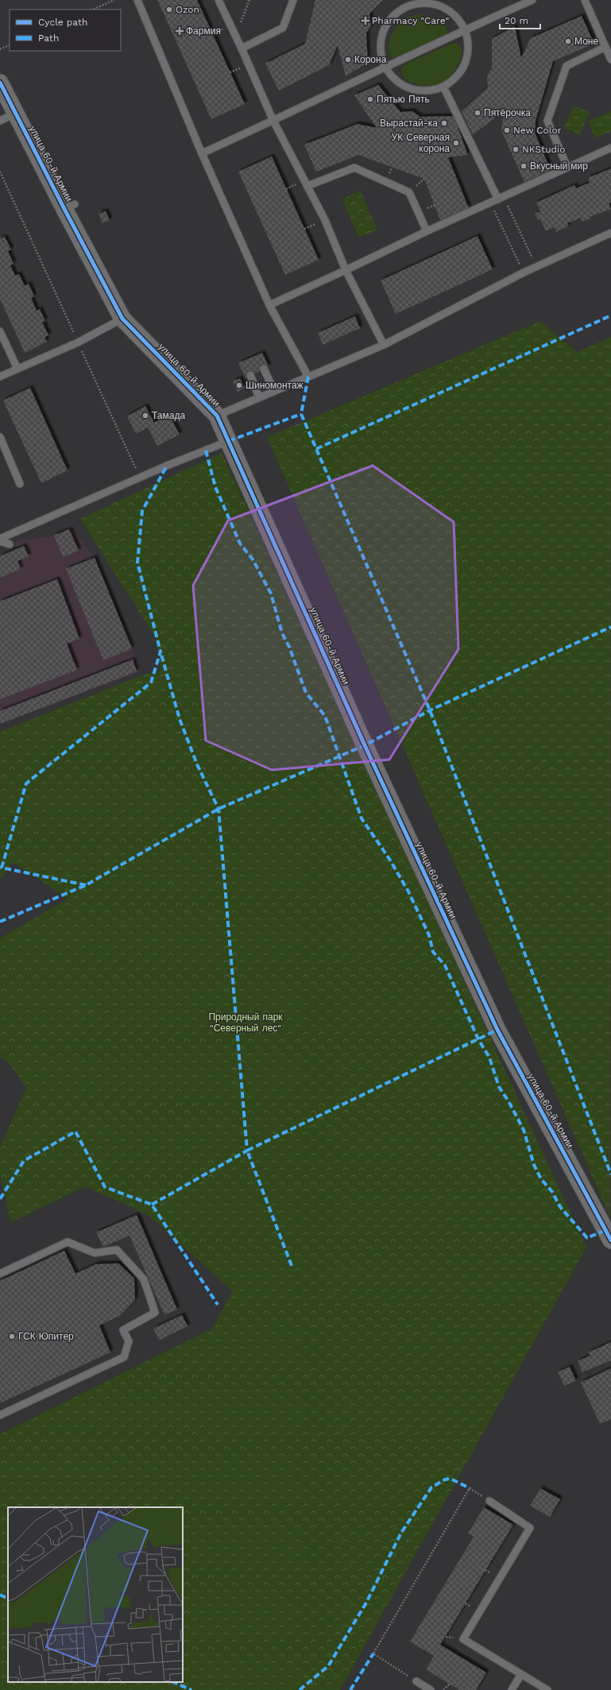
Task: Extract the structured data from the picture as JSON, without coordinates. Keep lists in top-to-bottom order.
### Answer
{
  "streets": {
    "street": ["улица 60-й Армии"]
  },
  "parks": ["Природный парк \"Северный лес\""],
  "places": {
    "other": [
      "Ozon",
      "Моне",
      "Корона",
      "Пятью Пять",
      "Пятёрочка",
      "Вырастай-ка",
      "New Color",
      "УК Северная корона",
      "NKStudio",
      "Вкусный мир",
      "Шиномонтаж",
      "Тамада",
      "ГСК Юпитер"
    ],
    "health": ["Pharmacy \"Care\"", "Фармия"]
  },
  "legend": ["Cycle path", "Path"],
  "scale_bar": "20 m"
}
